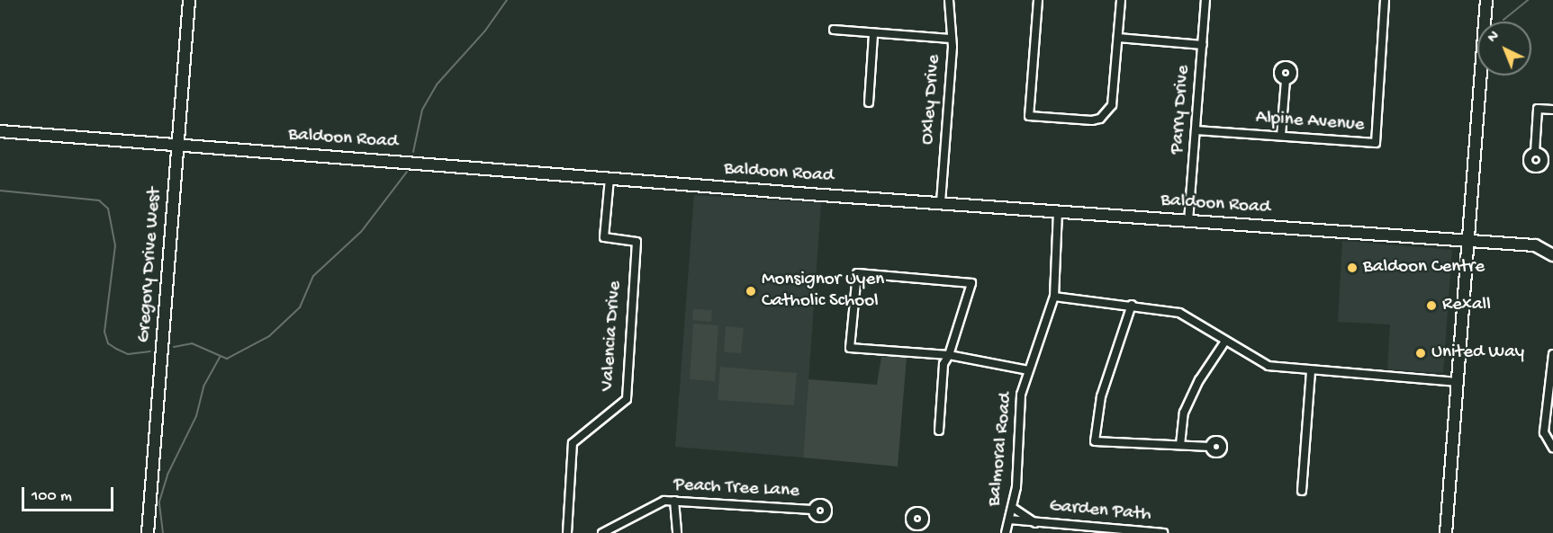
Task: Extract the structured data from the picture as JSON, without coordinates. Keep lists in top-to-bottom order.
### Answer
{
  "streets": {
    "street": [
      "Oxley Drive",
      "Parry Drive",
      "Alpine Avenue",
      "Baldoon Road",
      "Gregory Drive West",
      "Valencia Drive",
      "Balmoral Road",
      "Peach Tree Lane",
      "Garden Path"
    ]
  },
  "crossings": [
    ["Oxley Drive", "Baldoon Road"],
    ["Parry Drive", "Alpine Avenue"],
    ["Parry Drive", "Baldoon Road"],
    ["Baldoon Road", "Gregory Drive West"],
    ["Baldoon Road", "Valencia Drive"],
    ["Baldoon Road", "Balmoral Road"],
    ["Balmoral Road", "Garden Path"]
  ],
  "places": [
    "Baldoon Centre",
    "Monsignor Uyen Catholic School",
    "Rexall",
    "United Way"
  ],
  "scale_bar": "100 m",
  "north": "top left"
}
